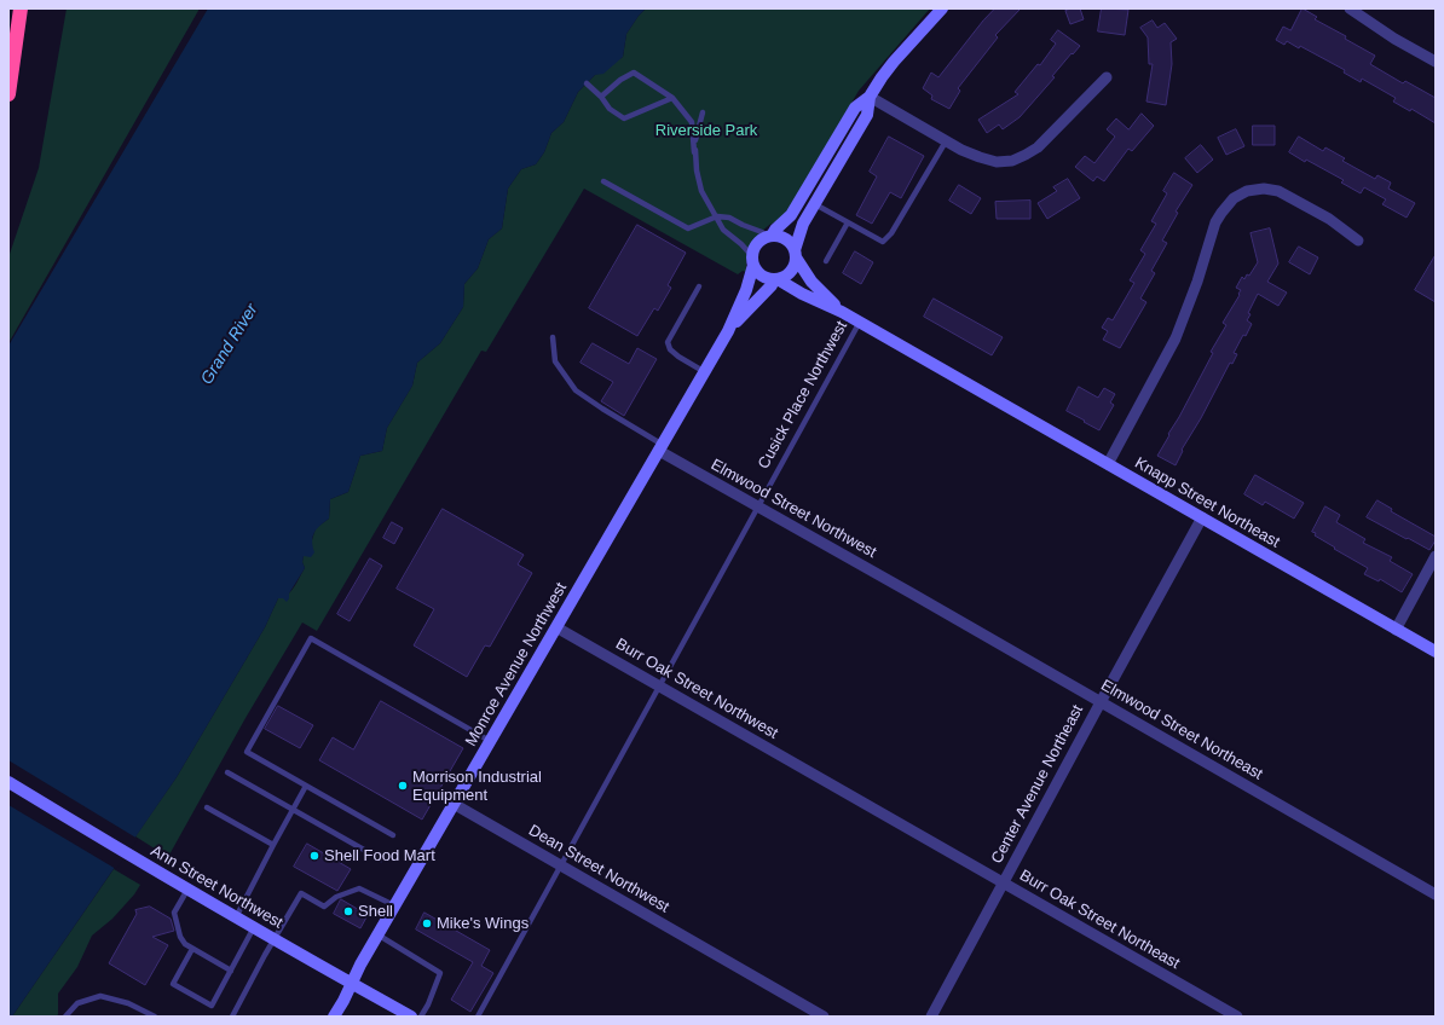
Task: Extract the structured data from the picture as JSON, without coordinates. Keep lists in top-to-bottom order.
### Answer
{
  "streets": {
    "main road": ["Knapp Street Northeast", "Monroe Avenue Northwest", "Ann Street Northwest"],
    "street": [
      "Elmwood Street Northwest",
      "Burr Oak Street Northwest",
      "Elmwood Street Northeast",
      "Center Avenue Northeast",
      "Dean Street Northwest",
      "Burr Oak Street Northeast"
    ],
    "lane": ["Cusick Place Northwest"]
  },
  "crossings": [
    ["Cusick Place Northwest", "Knapp Street Northeast"],
    ["Cusick Place Northwest", "Elmwood Street Northwest"],
    ["Cusick Place Northwest", "Burr Oak Street Northwest"],
    ["Cusick Place Northwest", "Dean Street Northwest"],
    ["Knapp Street Northeast", "Center Avenue Northeast"],
    ["Elmwood Street Northwest", "Monroe Avenue Northwest"],
    ["Elmwood Street Northwest", "Elmwood Street Northeast"],
    ["Monroe Avenue Northwest", "Burr Oak Street Northwest"],
    ["Monroe Avenue Northwest", "Dean Street Northwest"],
    ["Monroe Avenue Northwest", "Ann Street Northwest"],
    ["Burr Oak Street Northwest", "Burr Oak Street Northeast"],
    ["Elmwood Street Northeast", "Center Avenue Northeast"],
    ["Center Avenue Northeast", "Burr Oak Street Northeast"]
  ],
  "water": ["Grand River"],
  "parks": ["Riverside Park"],
  "places": [
    "Morrison Industrial Equipment",
    "Shell Food Mart",
    "Shell",
    "Mike's Wings"
  ]
}
